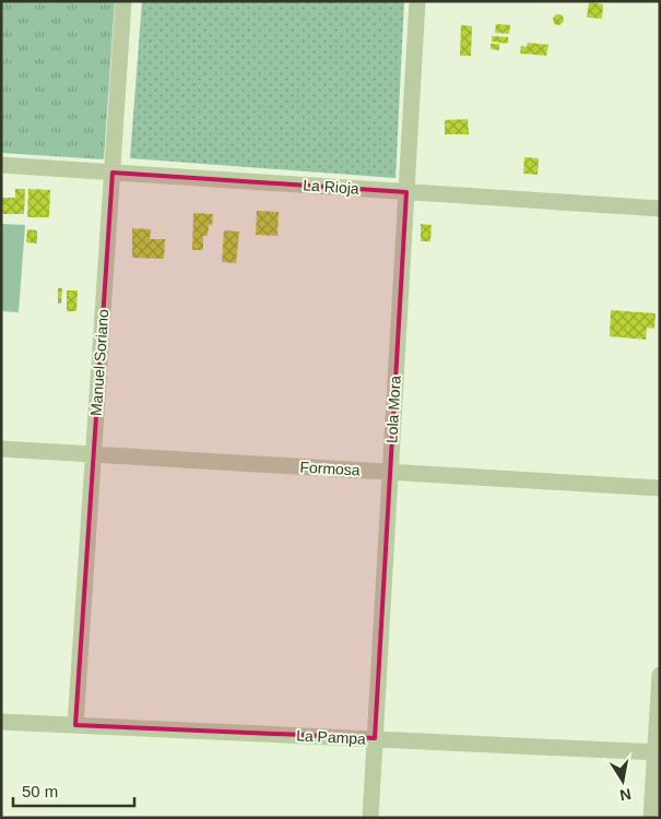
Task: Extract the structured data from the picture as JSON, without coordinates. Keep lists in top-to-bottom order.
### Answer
{
  "streets": {
    "street": [
      "La Rioja",
      "Manuel Soriano",
      "Lola Mora",
      "Formosa",
      "La Pampa"
    ]
  },
  "crossings": [
    ["La Rioja", "Manuel Soriano"],
    ["La Rioja", "Lola Mora"],
    ["Manuel Soriano", "Formosa"],
    ["Manuel Soriano", "La Pampa"],
    ["Lola Mora", "Formosa"],
    ["Lola Mora", "La Pampa"]
  ],
  "scale_bar": "50 m",
  "north": "bottom"
}
